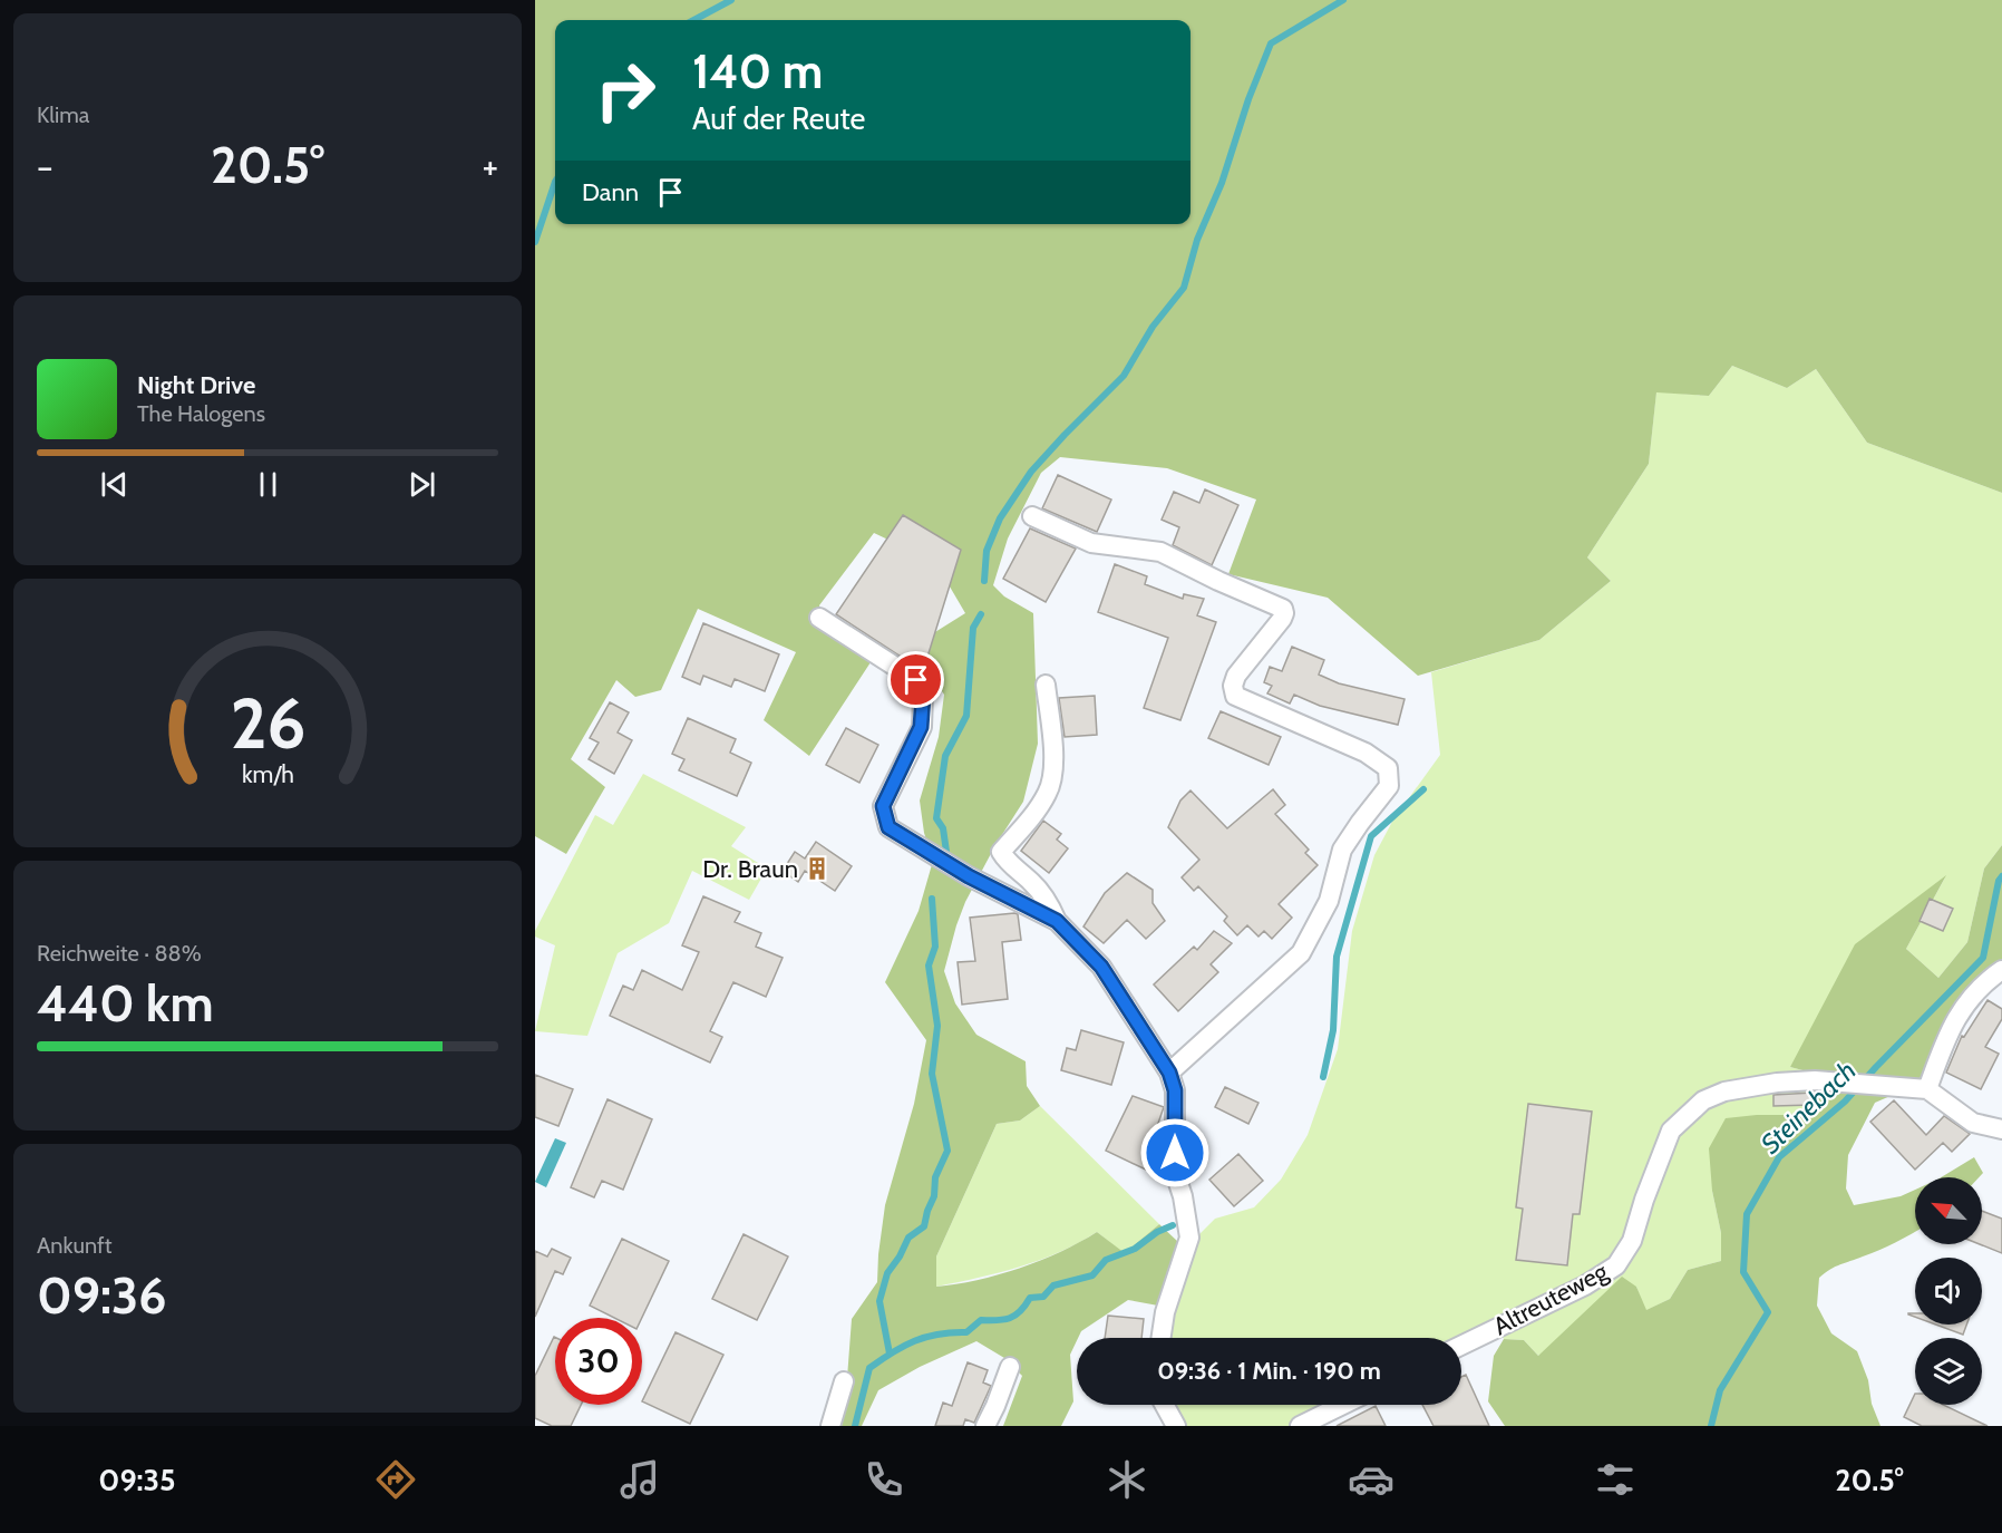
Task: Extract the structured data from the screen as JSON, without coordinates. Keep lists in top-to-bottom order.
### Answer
{
  "streets": {
    "street": ["Altreuteweg"]
  },
  "water": ["Steinebach"],
  "places": {
    "building": ["Dr. Braun"]
  },
  "north": "top left",
  "page": {
    "tile": [
      "Klima",
      ["Reichweite · 88%", "440 km"],
      ["Ankunft", "09:36"]
    ],
    "turn": ["140 m", "Auf der Reute"],
    "heat": ["−", "20.5°", "+"],
    "then": "Dann",
    "song": ["Night Drive", "The Halogens"],
    "limit": "30",
    "trip": "09:36 · 1 Min. · 190 m",
    "tabs": ["09:35", "20.5°"],
    "gauge": ["26", "km/h"]
  }
}
